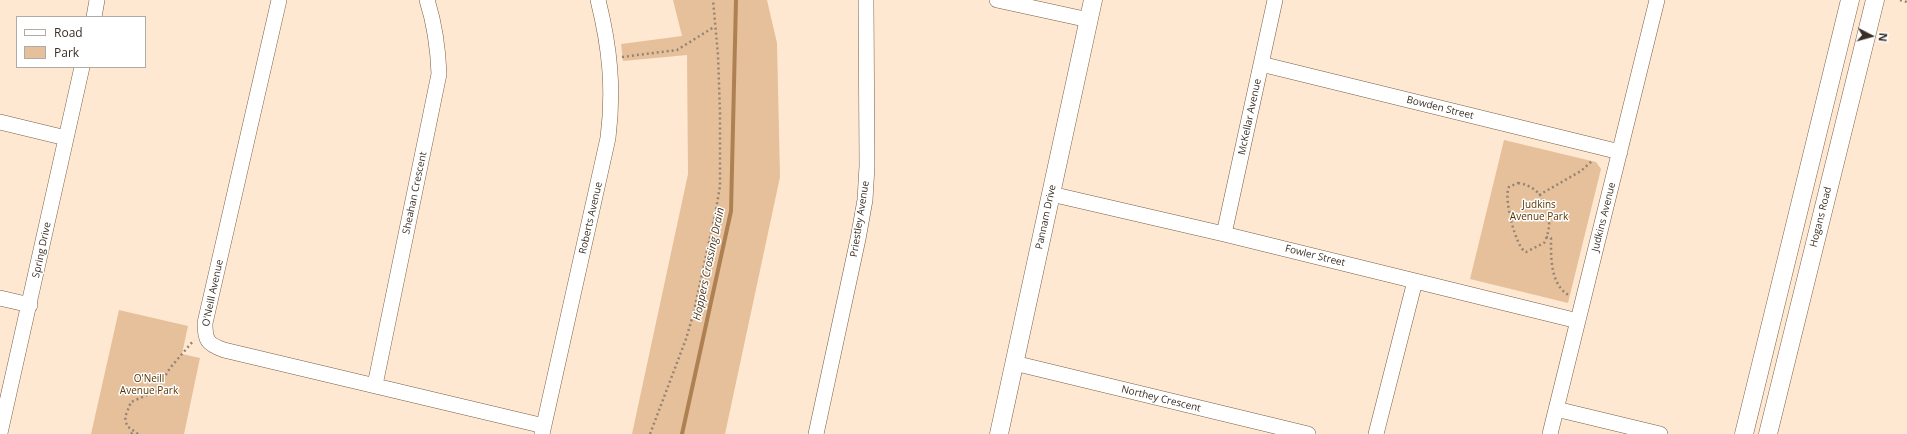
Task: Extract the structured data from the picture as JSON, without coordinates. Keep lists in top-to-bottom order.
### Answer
{
  "streets": {
    "street": [
      "Bowden Street",
      "McKellar Avenue",
      "Sheahan Crescent",
      "Pannam Drive",
      "Judkins Avenue",
      "Hogans Road",
      "Roberts Avenue",
      "Priestley Avenue",
      "Spring Drive",
      "Fowler Street",
      "O'Neill Avenue",
      "Northey Crescent"
    ]
  },
  "crossings": [
    ["Bowden Street", "McKellar Avenue"],
    ["Bowden Street", "Judkins Avenue"],
    ["McKellar Avenue", "Fowler Street"],
    ["Sheahan Crescent", "O'Neill Avenue"],
    ["Pannam Drive", "Fowler Street"],
    ["Pannam Drive", "Northey Crescent"],
    ["Judkins Avenue", "Fowler Street"],
    ["Roberts Avenue", "O'Neill Avenue"]
  ],
  "water": ["Hoppers Crossing Drain"],
  "parks": ["Judkins Avenue Park", "O'Neill Avenue Park"],
  "legend": ["Road", "Park"],
  "north": "right"
}
